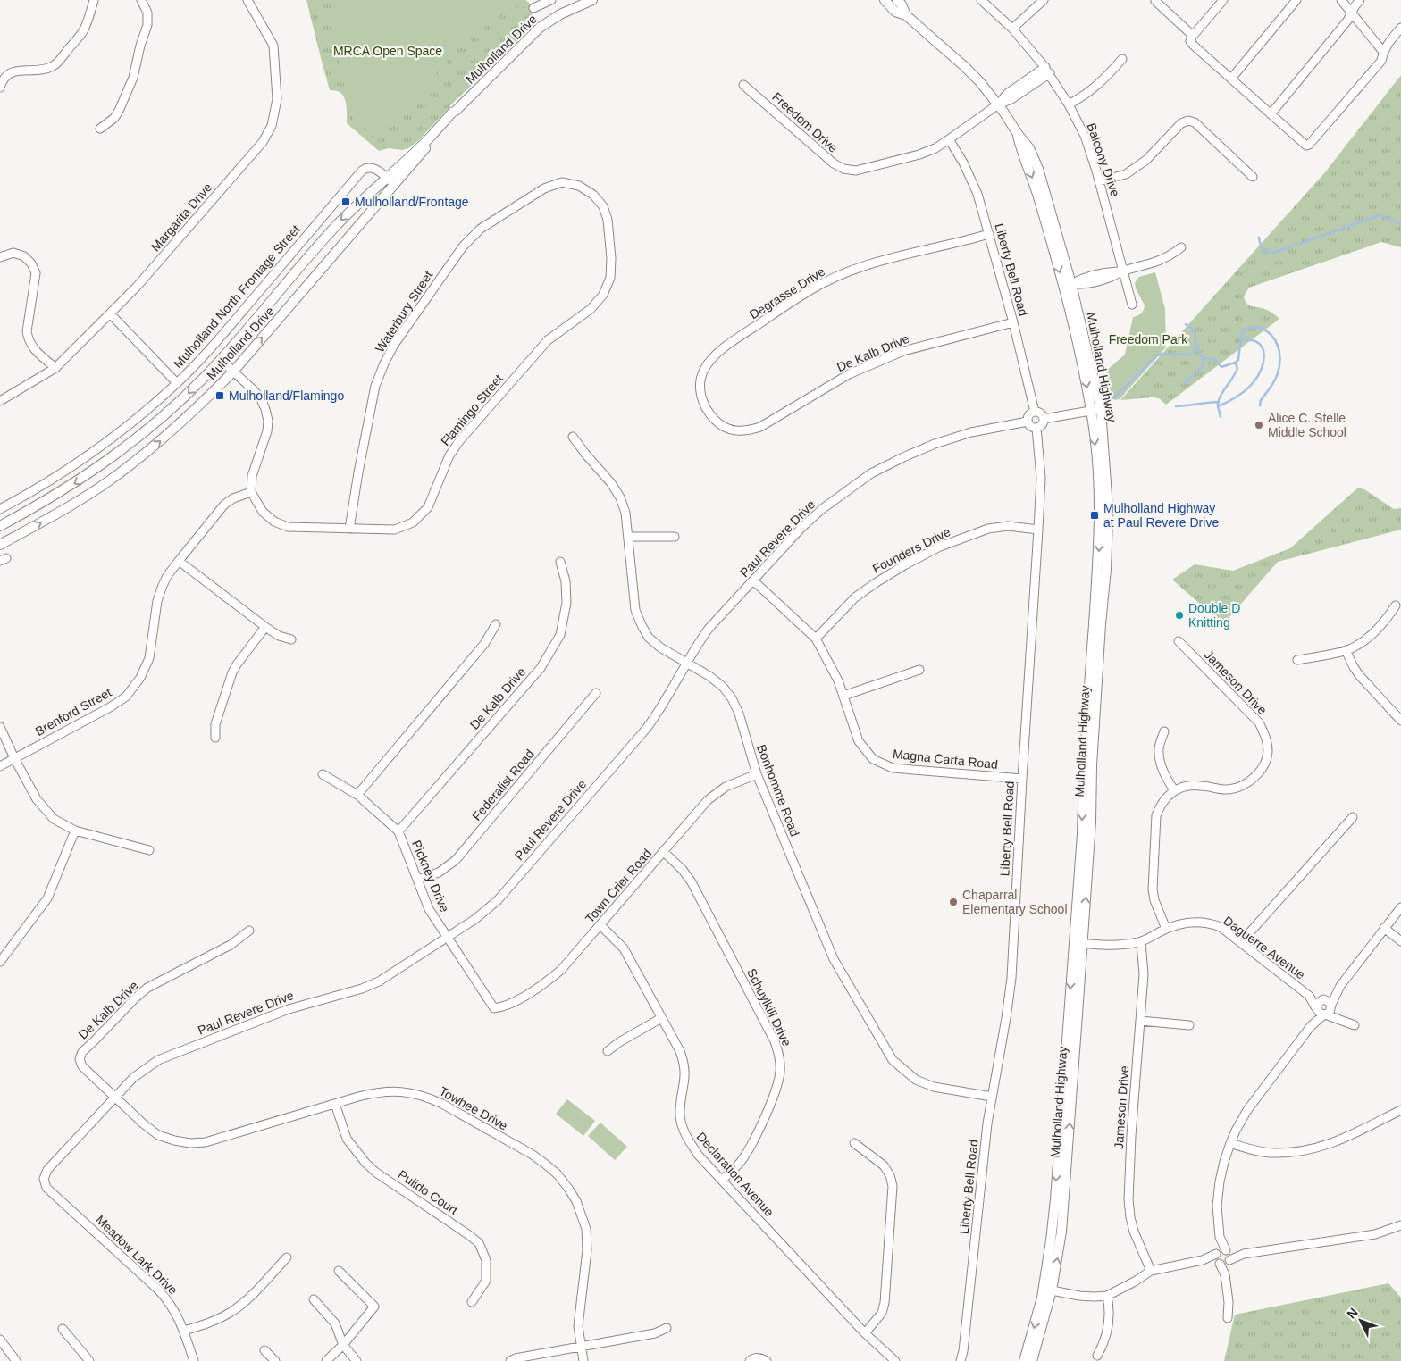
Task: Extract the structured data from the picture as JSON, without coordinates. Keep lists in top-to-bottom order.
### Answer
{
  "streets": {
    "main road": ["Mulholland Drive", "Mulholland Highway"],
    "street": [
      "Freedom Drive",
      "Balcony Drive",
      "Margarita Drive",
      "Liberty Bell Road",
      "Degrasse Drive",
      "Mulholland North Frontage Street",
      "Waterbury Street",
      "De Kalb Drive",
      "Flamingo Street",
      "Paul Revere Drive",
      "Founders Drive",
      "Jameson Drive",
      "Brenford Street",
      "Magna Carta Road",
      "Federalist Road",
      "Bonhomme Road",
      "Pickney Drive",
      "Town Crier Road",
      "Daguerre Avenue",
      "Schuylkill Drive",
      "Towhee Drive",
      "Declaration Avenue",
      "Pulido Court",
      "Meadow Lark Drive"
    ]
  },
  "crossings": [
    ["Mulholland Drive", "Mulholland North Frontage Street"],
    ["Freedom Drive", "Balcony Drive"],
    ["Freedom Drive", "Liberty Bell Road"],
    ["Freedom Drive", "Mulholland Highway"],
    ["Liberty Bell Road", "Degrasse Drive"],
    ["Liberty Bell Road", "De Kalb Drive"],
    ["Liberty Bell Road", "Paul Revere Drive"],
    ["Liberty Bell Road", "Founders Drive"],
    ["Liberty Bell Road", "Magna Carta Road"],
    ["Liberty Bell Road", "Bonhomme Road"],
    ["Degrasse Drive", "De Kalb Drive"],
    ["Waterbury Street", "Flamingo Street"],
    ["De Kalb Drive", "Paul Revere Drive"],
    ["De Kalb Drive", "Pickney Drive"],
    ["De Kalb Drive", "Towhee Drive"],
    ["Mulholland Highway", "Daguerre Avenue"],
    ["Flamingo Street", "Brenford Street"],
    ["Paul Revere Drive", "Magna Carta Road"],
    ["Paul Revere Drive", "Bonhomme Road"],
    ["Paul Revere Drive", "Pickney Drive"],
    ["Paul Revere Drive", "Towhee Drive"],
    ["Paul Revere Drive", "Meadow Lark Drive"],
    ["Founders Drive", "Magna Carta Road"],
    ["Jameson Drive", "Daguerre Avenue"],
    ["Federalist Road", "Pickney Drive"],
    ["Bonhomme Road", "Town Crier Road"],
    ["Pickney Drive", "Town Crier Road"],
    ["Town Crier Road", "Schuylkill Drive"],
    ["Town Crier Road", "Declaration Avenue"],
    ["Schuylkill Drive", "Declaration Avenue"],
    ["Towhee Drive", "Pulido Court"]
  ],
  "parks": ["MRCA Open Space", "Freedom Park"],
  "places": {
    "transit": ["Mulholland/Frontage", "Mulholland/Flamingo", "Mulholland Highway at Paul Revere Drive"],
    "other": ["Alice C. Stelle Middle School", "Double D Knitting", "Chaparral Elementary School"]
  },
  "north": "top left"
}
